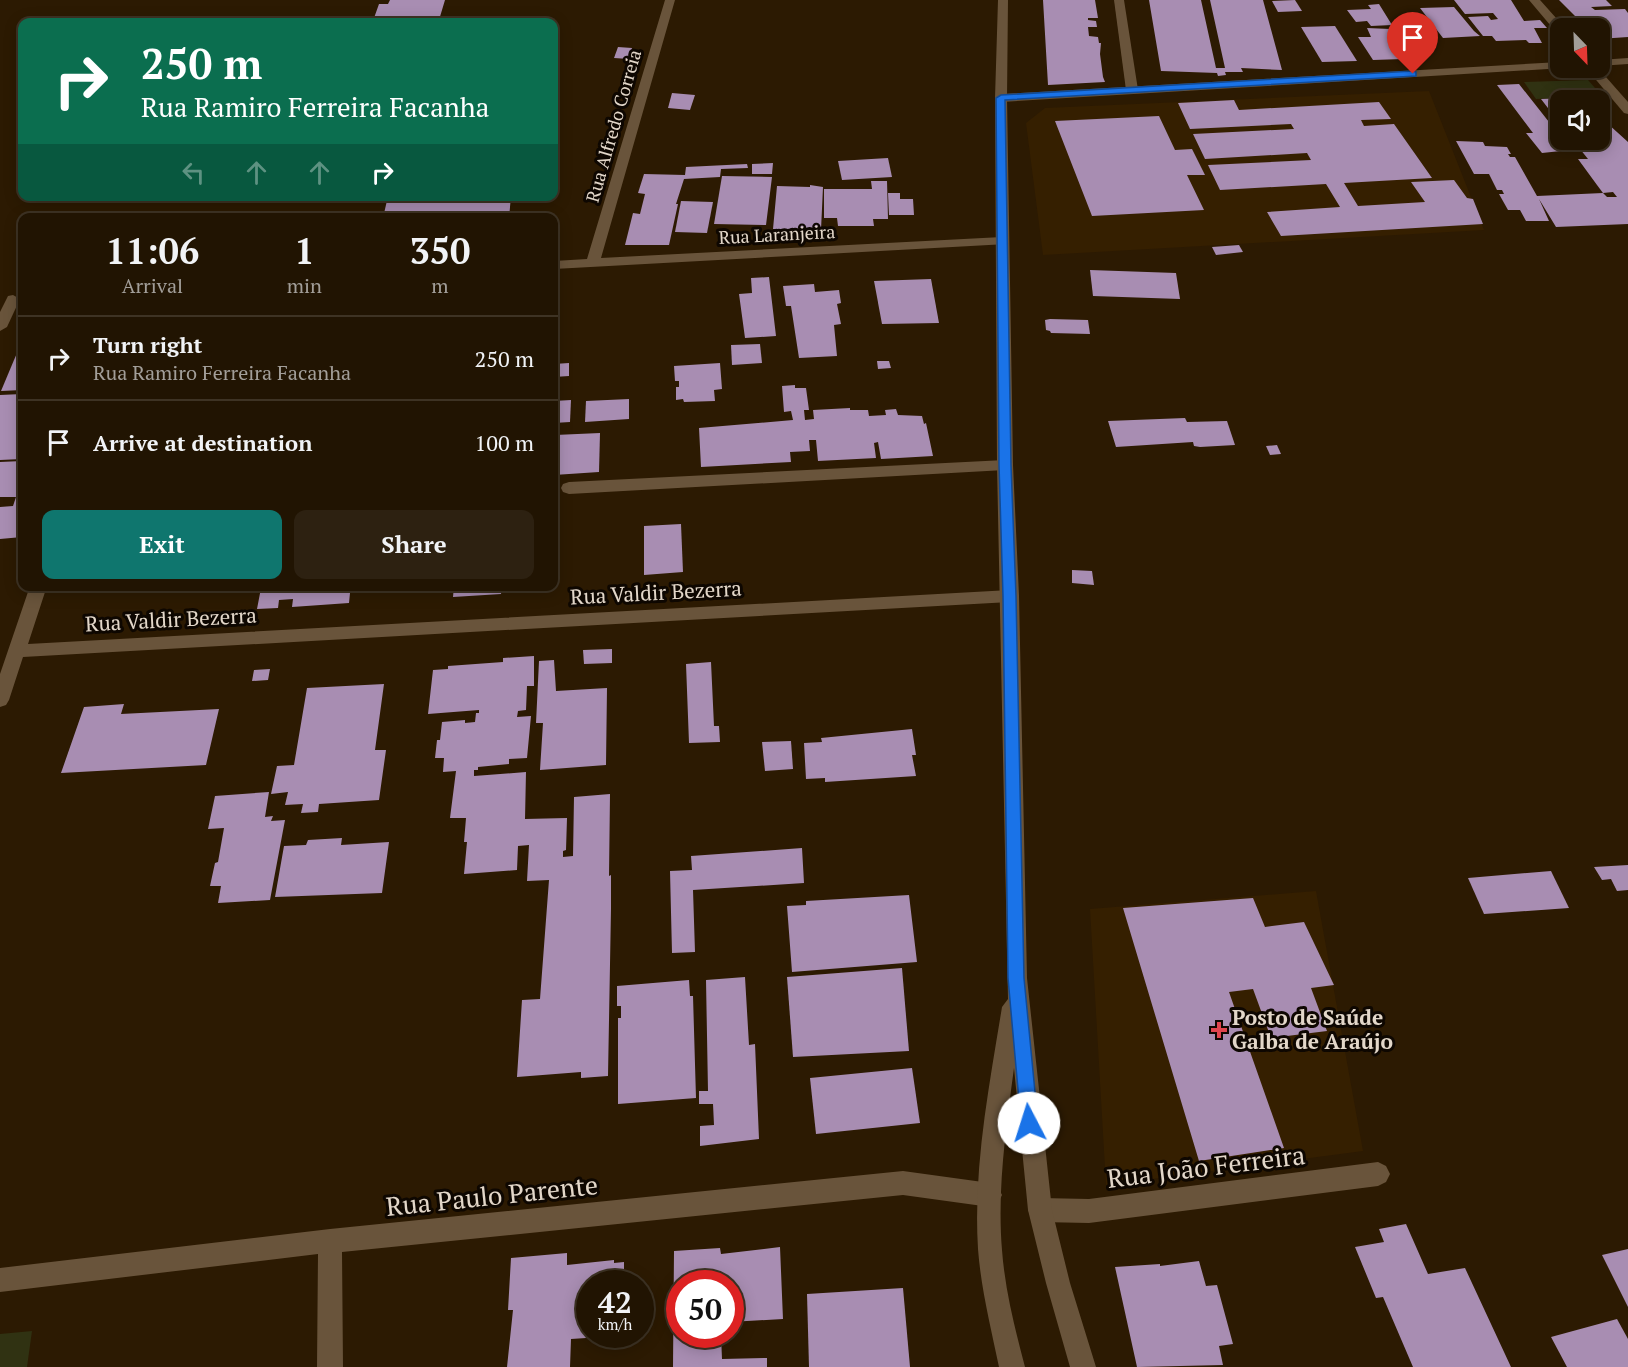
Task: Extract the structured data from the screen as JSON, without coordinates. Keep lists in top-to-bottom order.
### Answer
{
  "streets": {
    "street": [
      "Rua Alfredo Correia",
      "Rua Laranjeira",
      "Rua Valdir Bezerra",
      "Rua João Ferreira",
      "Rua Paulo Parente"
    ]
  },
  "crossings": [
    ["Rua Alfredo Correia", "Rua Laranjeira"]
  ],
  "places": {
    "health": ["Posto de Saúde Galba de Araújo"]
  },
  "north": "bottom right",
  "page": {
    "turn": ["250 m", "Rua Ramiro Ferreira Facanha"],
    "eta": [
      "11:06",
      "Arrival",
      "1",
      "min",
      "350",
      "m"
    ],
    "list": [
      {
        "name": "Turn right",
        "note": "Rua Ramiro Ferreira Facanha",
        "value": "250 m"
      },
      {
        "name": "Arrive at destination",
        "value": "100 m"
      }
    ],
    "buttons": ["Exit", "Share"],
    "speed": "42 km/h",
    "limit": "50"
  }
}
